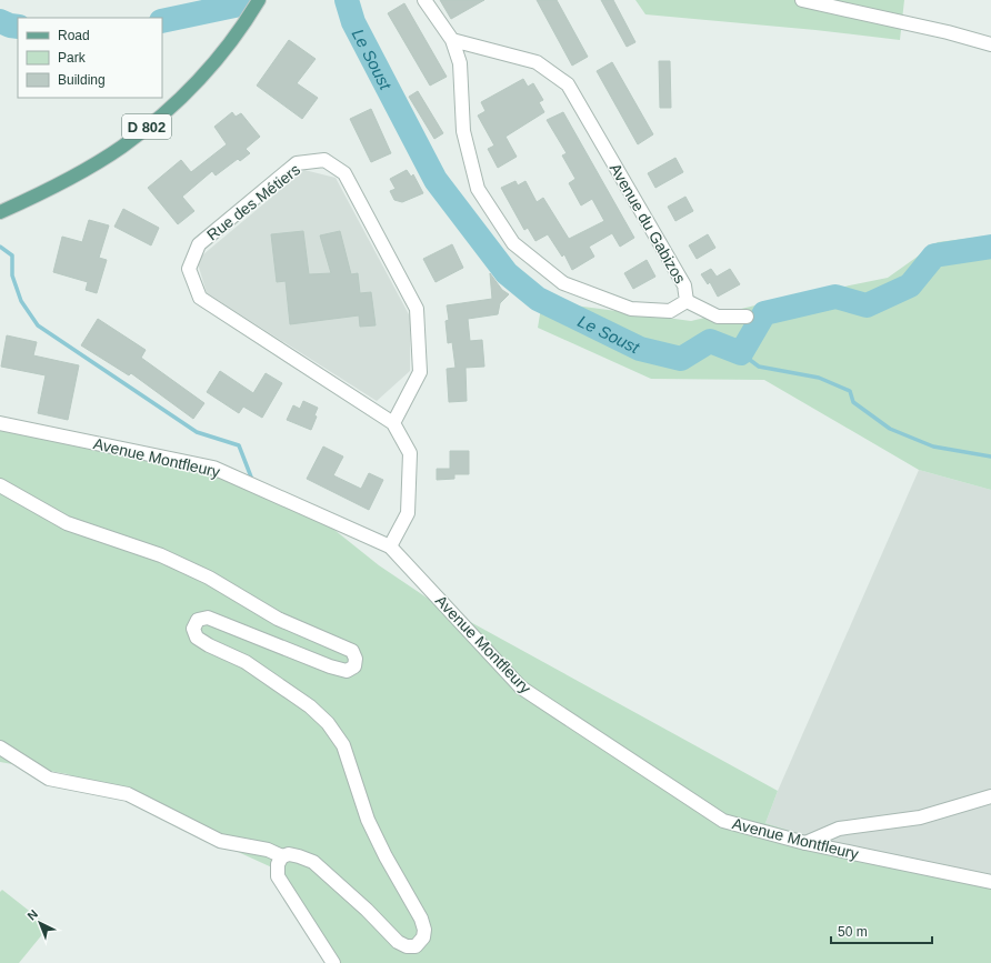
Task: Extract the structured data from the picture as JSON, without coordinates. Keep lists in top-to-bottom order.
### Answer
{
  "streets": {
    "main road": ["D 802"],
    "street": ["Rue des Métiers", "Avenue du Gabizos", "Avenue Montfleury"]
  },
  "crossings": [
    ["Rue des Métiers", "Avenue Montfleury"]
  ],
  "water": ["Le Soust"],
  "legend": ["Road", "Park", "Building"],
  "scale_bar": "50 m",
  "north": "top left"
}
